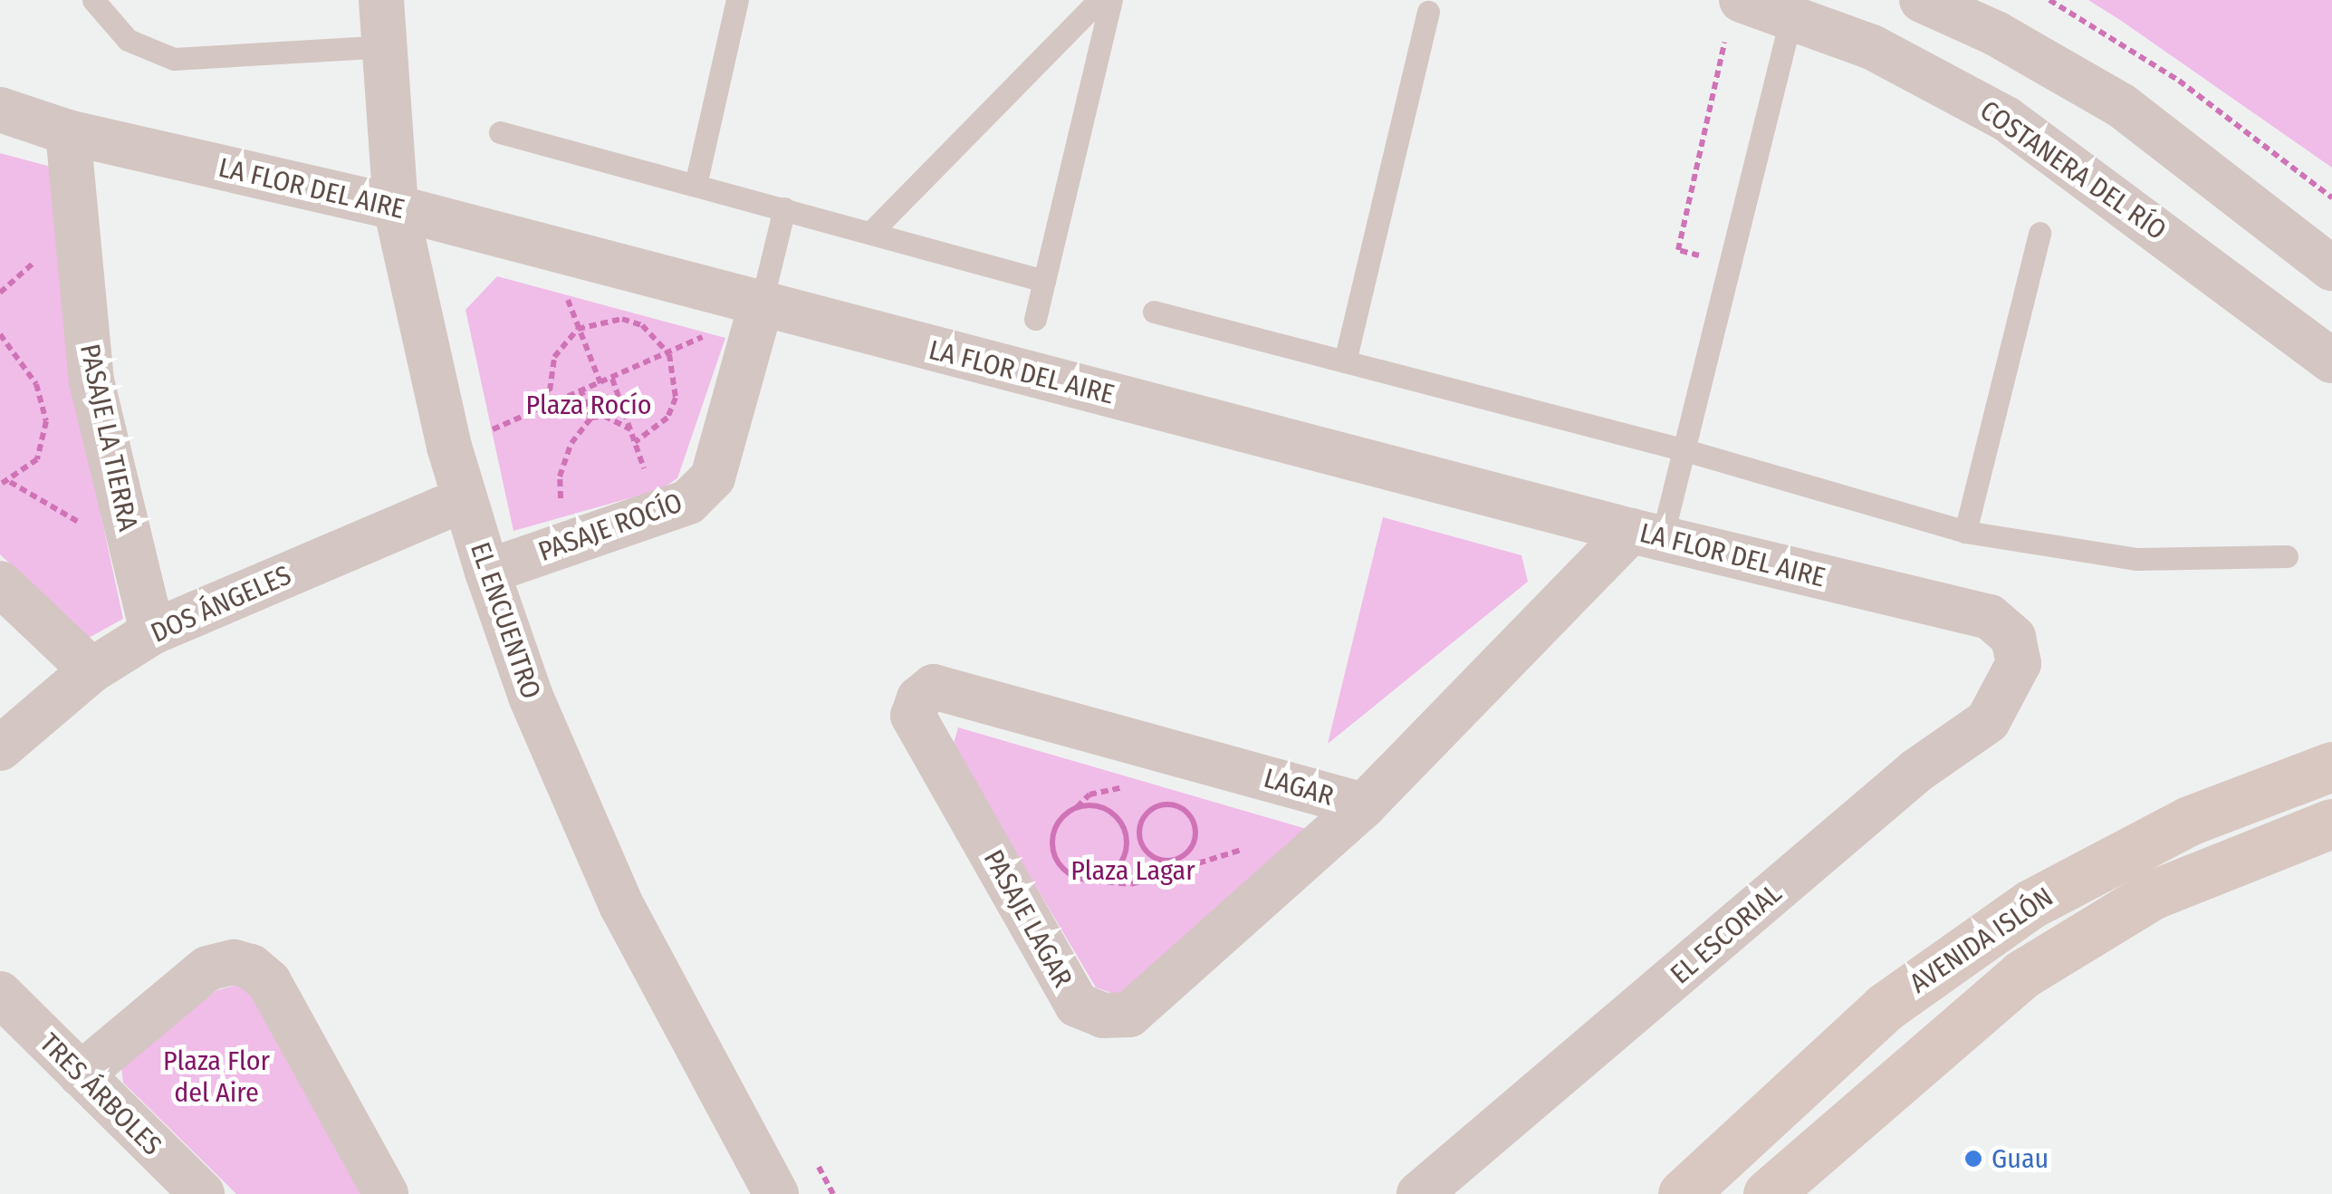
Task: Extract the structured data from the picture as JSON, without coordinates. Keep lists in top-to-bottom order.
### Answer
{
  "streets": {
    "main road": ["AVENIDA ISLÓN"],
    "street": [
      "COSTANERA DEL RÍO",
      "LA FLOR DEL AIRE",
      "PASAJE LA TIERRA",
      "PASAJE ROCÍO",
      "DOS ÁNGELES",
      "EL ENCUENTRO",
      "LAGAR",
      "PASAJE LAGAR",
      "EL ESCORIAL",
      "TRES ÁRBOLES"
    ]
  },
  "crossings": [
    ["LA FLOR DEL AIRE", "PASAJE LA TIERRA"],
    ["LA FLOR DEL AIRE", "PASAJE ROCÍO"],
    ["LA FLOR DEL AIRE", "EL ENCUENTRO"],
    ["LA FLOR DEL AIRE", "LAGAR"],
    ["LA FLOR DEL AIRE", "EL ESCORIAL"],
    ["PASAJE LA TIERRA", "DOS ÁNGELES"],
    ["PASAJE ROCÍO", "EL ENCUENTRO"],
    ["DOS ÁNGELES", "EL ENCUENTRO"],
    ["LAGAR", "PASAJE LAGAR"]
  ],
  "parks": ["Plaza Rocío", "Plaza Lagar", "Plaza Flor del Aire"],
  "places": ["Guau"]
}
